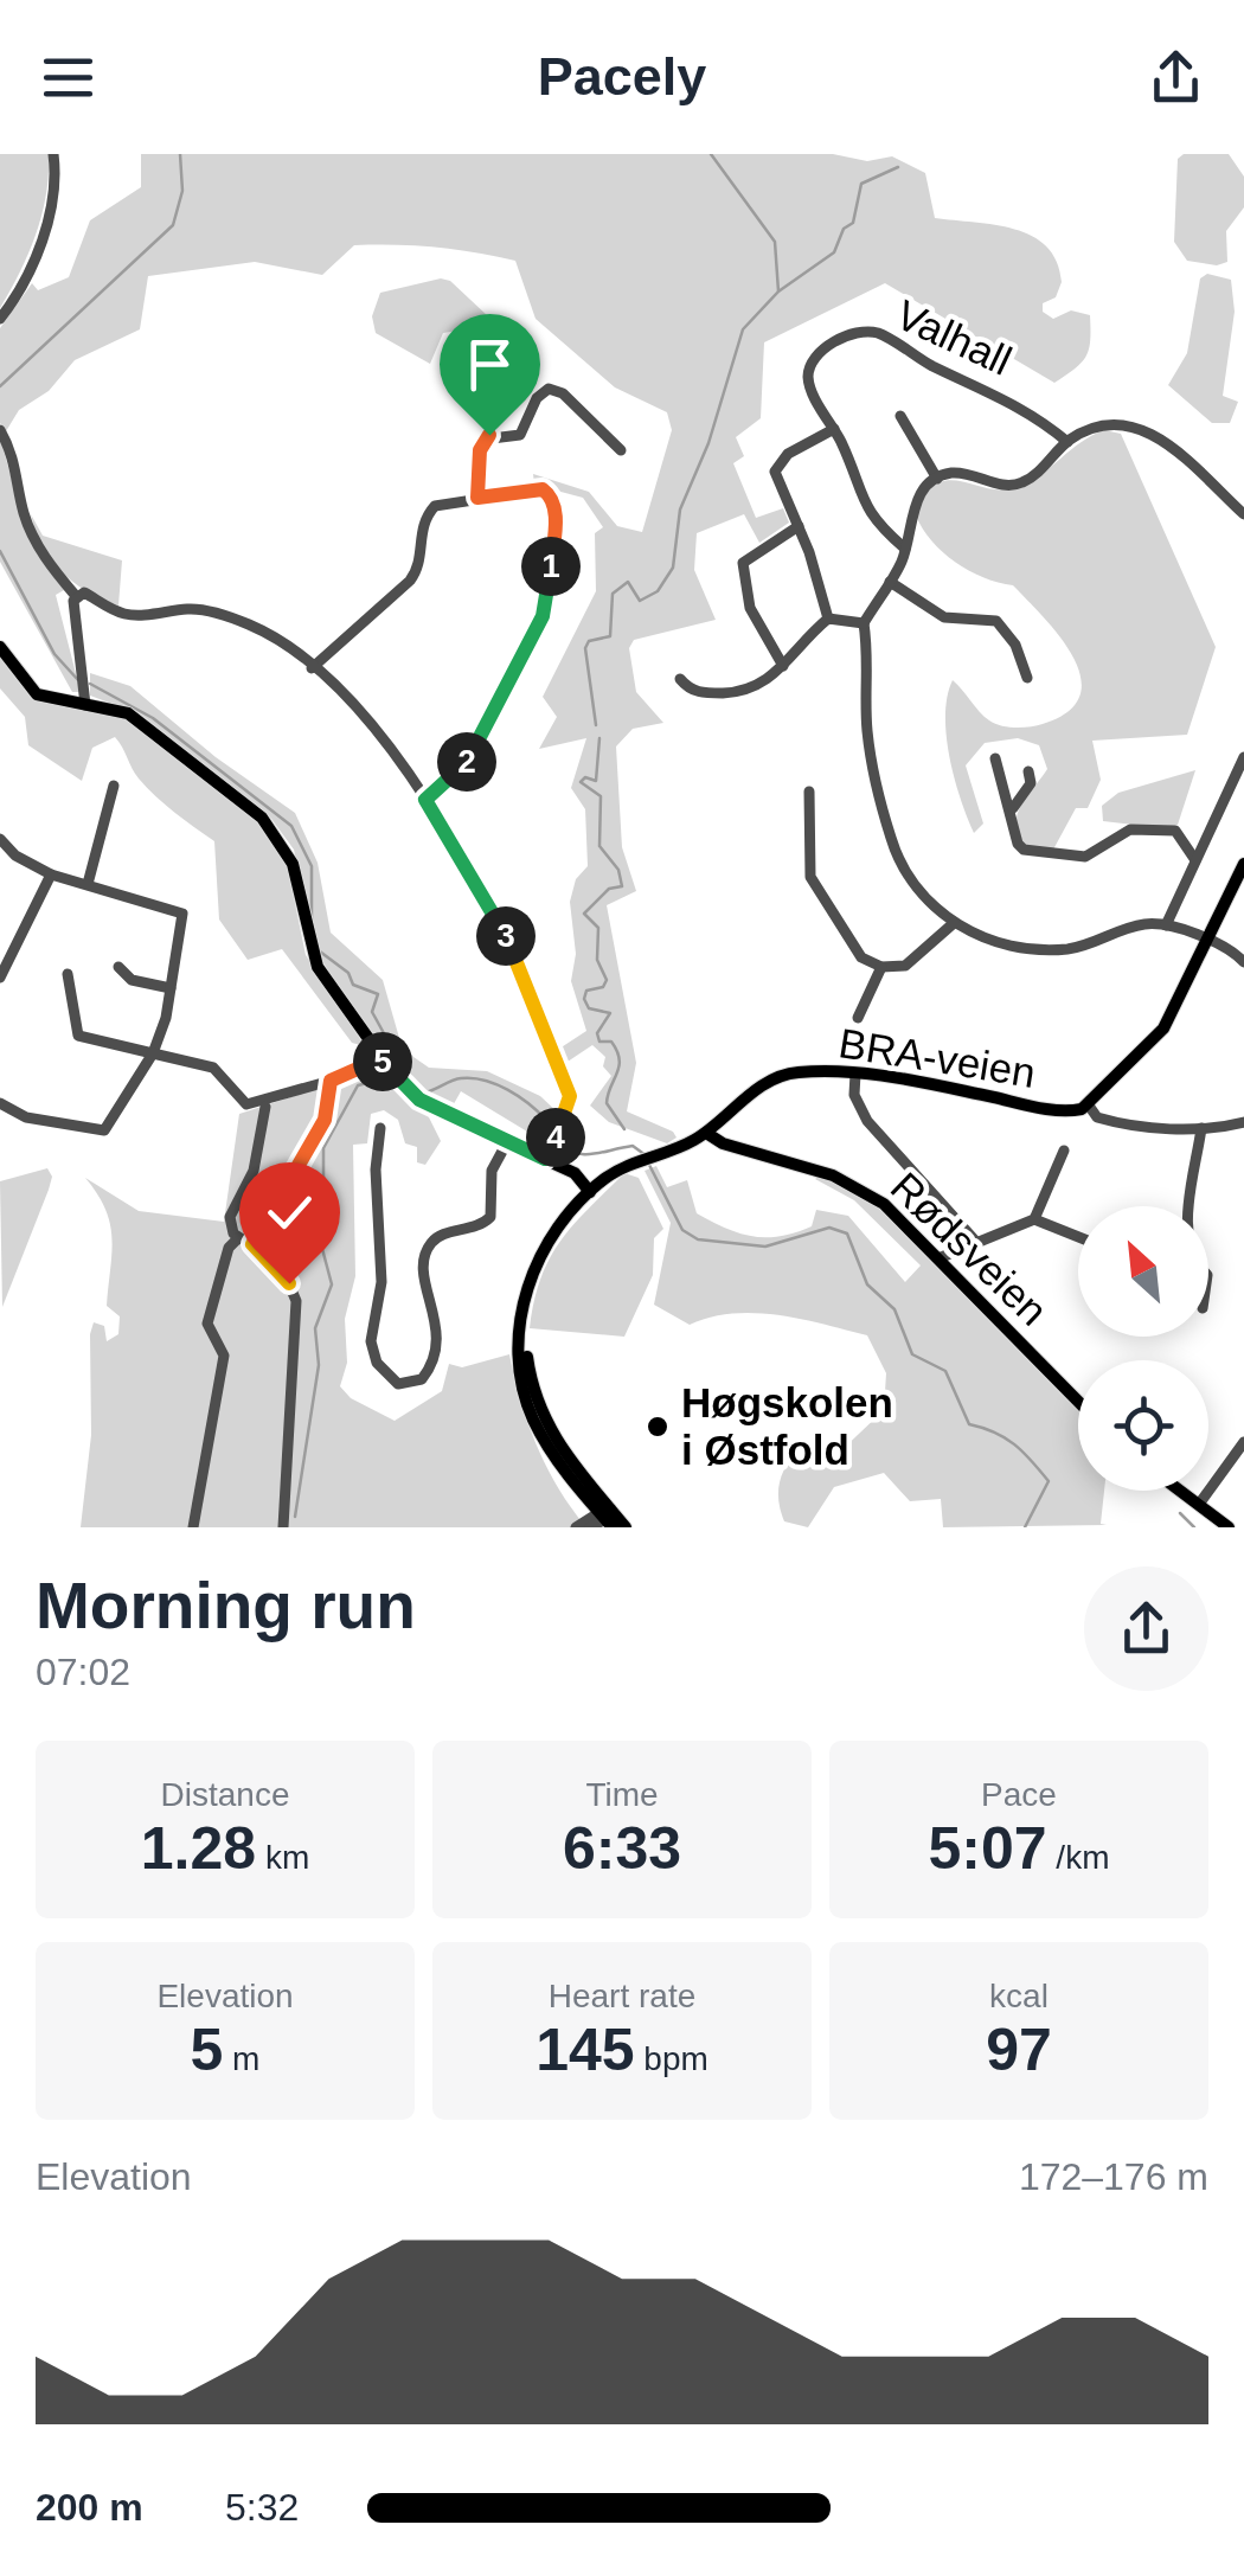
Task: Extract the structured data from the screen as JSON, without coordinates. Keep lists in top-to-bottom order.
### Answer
{
  "streets": {
    "main road": ["BRA-veien", "Rødsveien"],
    "street": ["Valhall"]
  },
  "crossings": [
    ["BRA-veien", "Rødsveien"]
  ],
  "places": ["Høgskolen i Østfold"],
  "north": "top left",
  "page": {
    "header": "Pacely",
    "pins": [
      "1",
      "2",
      "3",
      "5",
      "4"
    ],
    "heading": ["Morning run", "07:02"],
    "stats": [
      ["Distance", "1.28 km"],
      ["Time", "6:33"],
      ["Pace", "5:07 /km"],
      ["Elevation", "5 m"],
      ["Heart rate", "145 bpm"],
      ["kcal", "97"]
    ],
    "chart": ["Elevation", "172–176 m"],
    "list": [
      {
        "name": "200 m",
        "note": "5:32"
      }
    ]
  }
}
